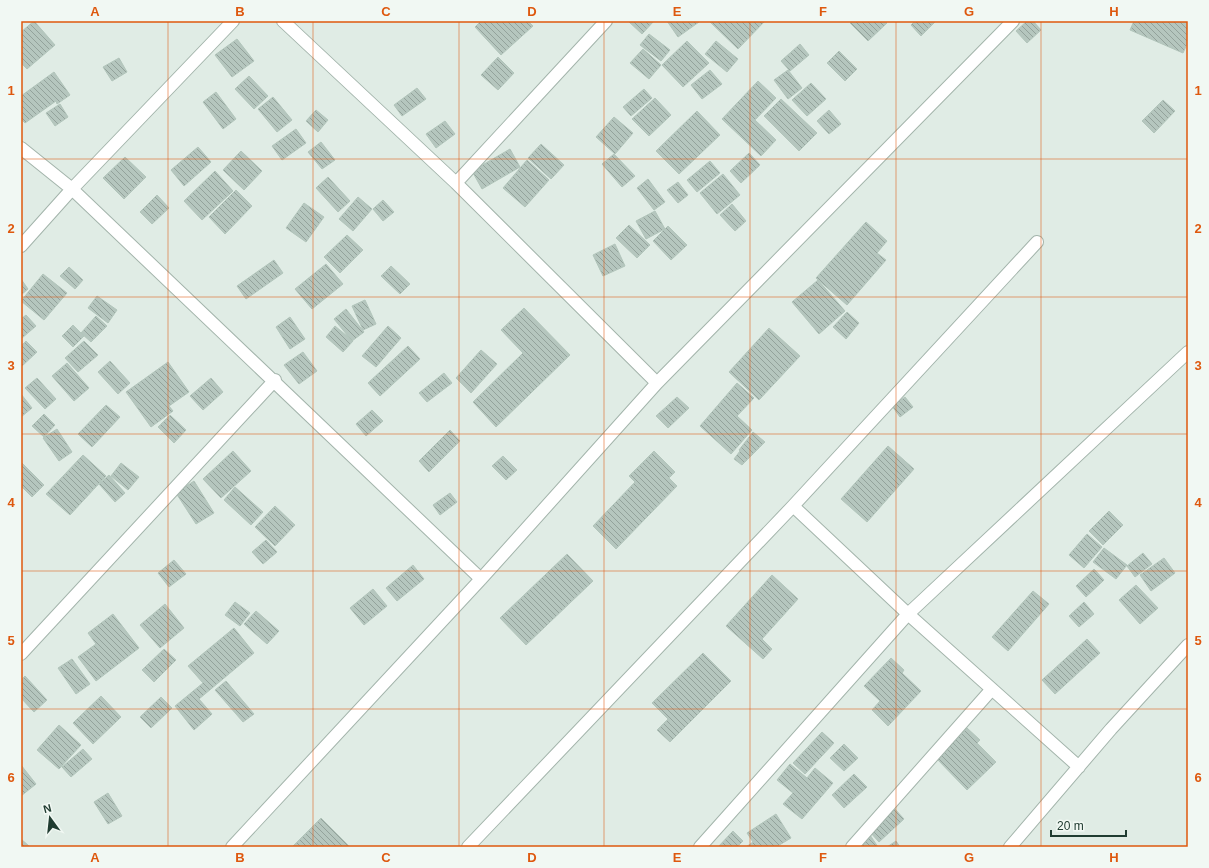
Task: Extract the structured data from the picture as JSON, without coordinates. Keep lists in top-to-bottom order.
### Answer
{
  "scale_bar": "20 m",
  "north": "top",
  "grid": {
    "columns": [
      "A",
      "B",
      "C",
      "D",
      "E",
      "F",
      "G",
      "H"
    ],
    "rows": [
      "1",
      "2",
      "3",
      "4",
      "5",
      "6"
    ]
  }
}
